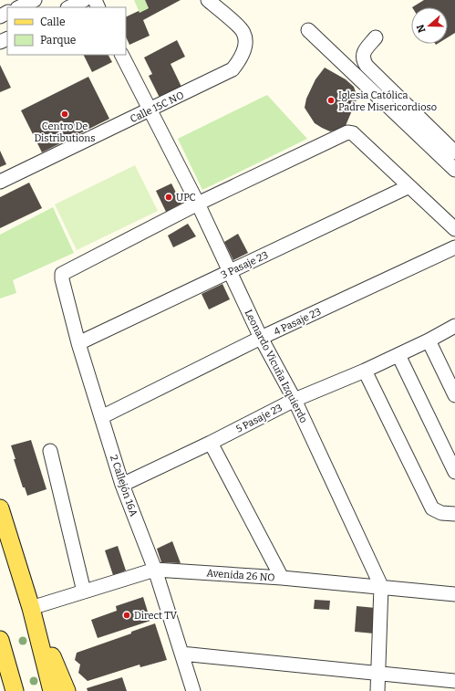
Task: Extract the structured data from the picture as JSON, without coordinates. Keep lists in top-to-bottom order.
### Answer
{
  "streets": {
    "street": [
      "Calle 15C NO",
      "3 Pasaje 23",
      "4 Pasaje 23",
      "Leonardo Vicuña Izquierdo",
      "5 Pasaje 23",
      "2 Callejón 16A",
      "Avenida 26 NO"
    ]
  },
  "crossings": [
    ["Calle 15C NO", "Leonardo Vicuña Izquierdo"],
    ["3 Pasaje 23", "Leonardo Vicuña Izquierdo"],
    ["3 Pasaje 23", "2 Callejón 16A"],
    ["4 Pasaje 23", "Leonardo Vicuña Izquierdo"],
    ["4 Pasaje 23", "2 Callejón 16A"],
    ["Leonardo Vicuña Izquierdo", "5 Pasaje 23"],
    ["Leonardo Vicuña Izquierdo", "2 Callejón 16A"],
    ["Leonardo Vicuña Izquierdo", "Avenida 26 NO"],
    ["5 Pasaje 23", "2 Callejón 16A"],
    ["2 Callejón 16A", "Avenida 26 NO"]
  ],
  "places": [
    "Iglesia Católica Padre Misericordioso",
    "Centro De Distributions",
    "UPC",
    "Direct TV"
  ],
  "legend": ["Calle", "Parque"],
  "north": "left"
}
